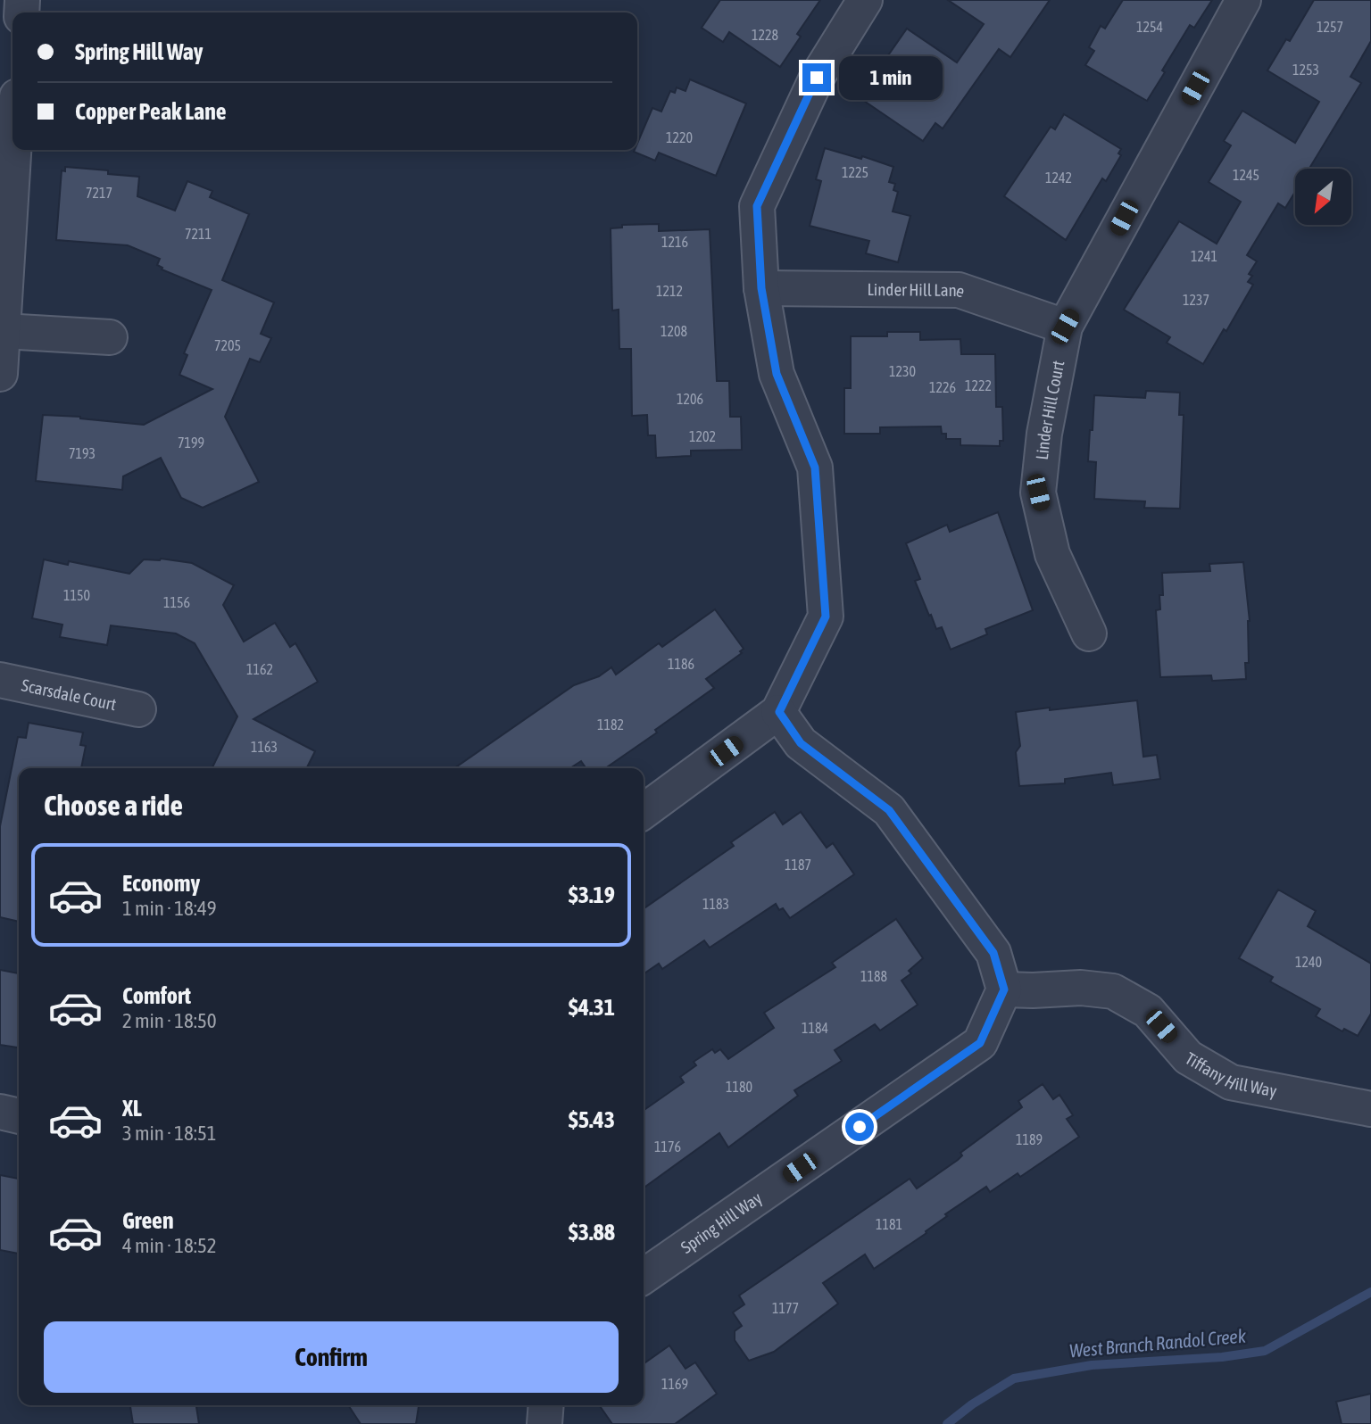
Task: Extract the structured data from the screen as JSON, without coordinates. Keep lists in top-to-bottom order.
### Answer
{
  "streets": {
    "street": [
      "Linder Hill Lane",
      "Linder Hill Court",
      "Scarsdale Court",
      "Tiffany Hill Way",
      "Spring Hill Way"
    ]
  },
  "crossings": [
    ["Linder Hill Lane", "Linder Hill Court"],
    ["Tiffany Hill Way", "Spring Hill Way"]
  ],
  "water": ["West Branch Randol Creek"],
  "house_numbers": [
    "1254",
    "1257",
    "1228",
    "1253",
    "1220",
    "1225",
    "1245",
    "1242",
    "7217",
    "7211",
    "1216",
    "1241",
    "1212",
    "1237",
    "1208",
    "7205",
    "1230",
    "1222",
    "1226",
    "1206",
    "1202",
    "7199",
    "7193",
    "1150",
    "1156",
    "1186",
    "1162",
    "1182",
    "1163",
    "1187",
    "1183",
    "1240",
    "1188",
    "1184",
    "1180",
    "1189",
    "1176",
    "1181",
    "1177",
    "1169"
  ],
  "north": "bottom left",
  "page": {
    "banner": ["Spring Hill Way", "Copper Peak Lane"],
    "bubble": "1 min",
    "heading": "Choose a ride",
    "list": [
      {
        "name": "Economy",
        "note": "1 min · 18:49",
        "value": "$3.19"
      },
      {
        "name": "Comfort",
        "note": "2 min · 18:50",
        "value": "$4.31"
      },
      {
        "name": "XL",
        "note": "3 min · 18:51",
        "value": "$5.43"
      },
      {
        "name": "Green",
        "note": "4 min · 18:52",
        "value": "$3.88"
      }
    ],
    "buttons": "Confirm"
  }
}
